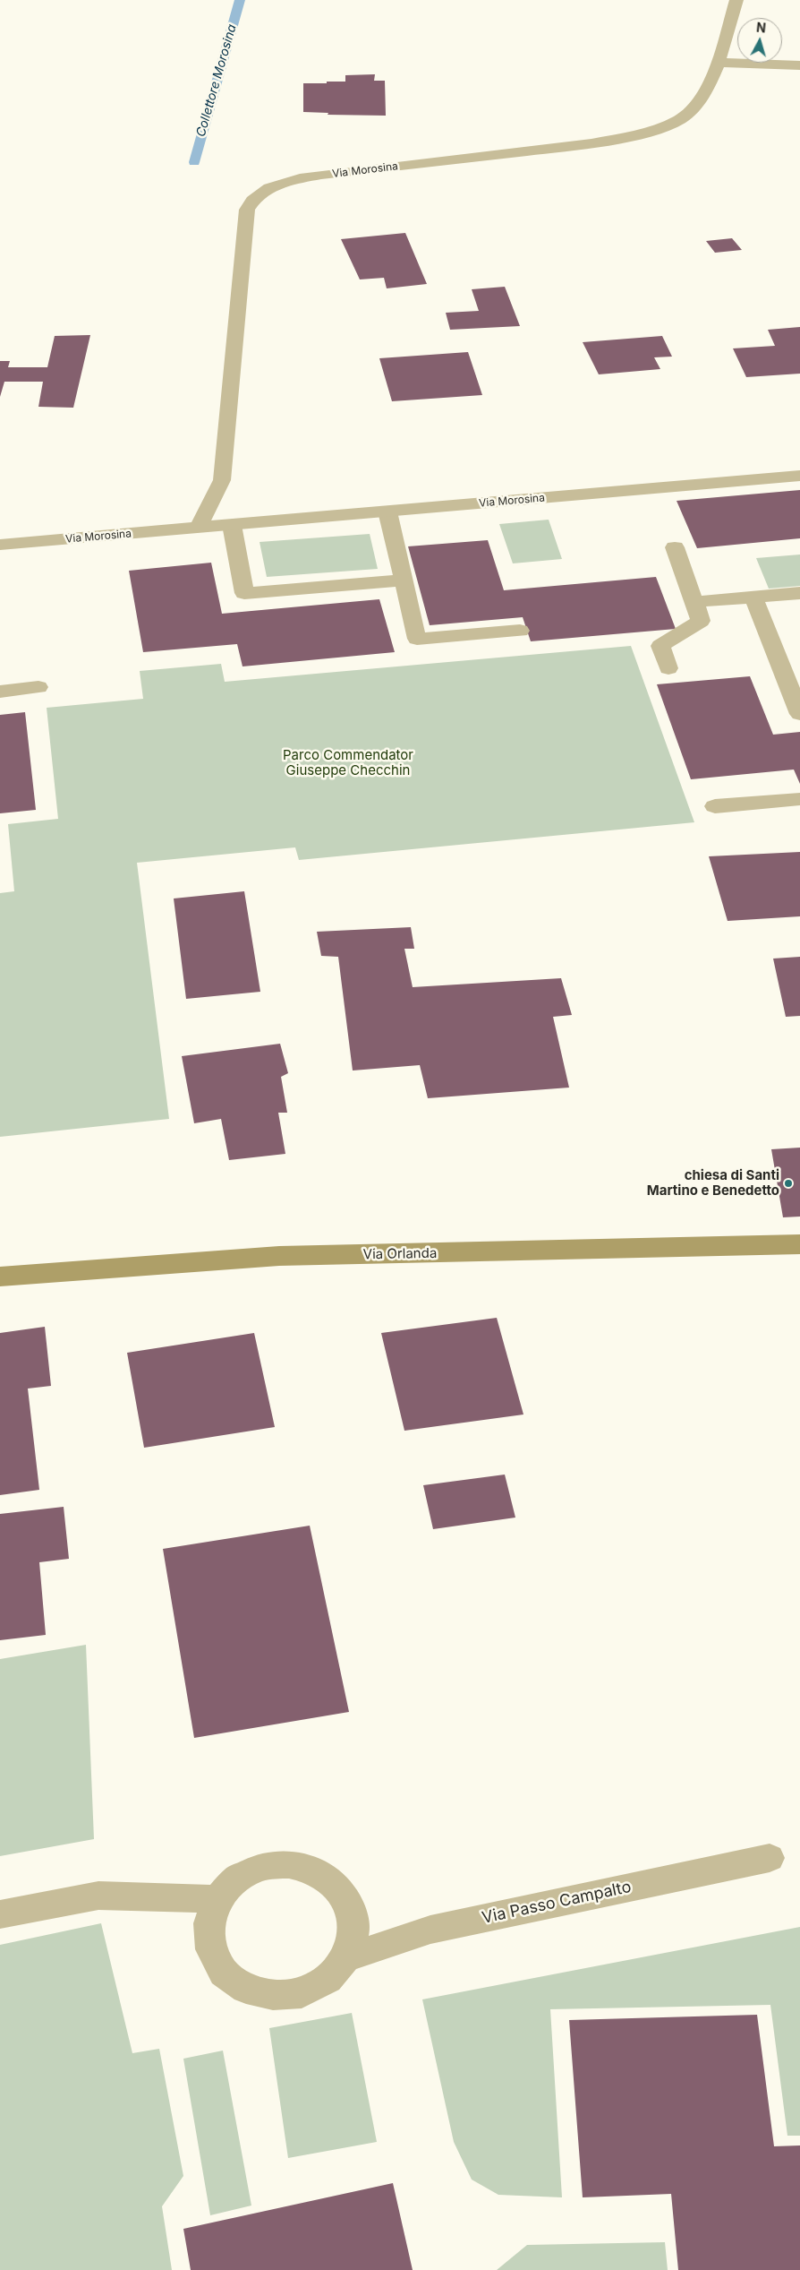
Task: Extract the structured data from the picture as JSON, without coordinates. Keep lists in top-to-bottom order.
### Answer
{
  "streets": {
    "main road": ["Via Orlanda"],
    "street": ["Via Morosina", "Via Passo Campalto"]
  },
  "water": ["Collettore Morosina"],
  "parks": ["Parco Commendator Giuseppe Checchin"],
  "places": ["chiesa di Santi Martino e Benedetto"],
  "north": "top"
}
